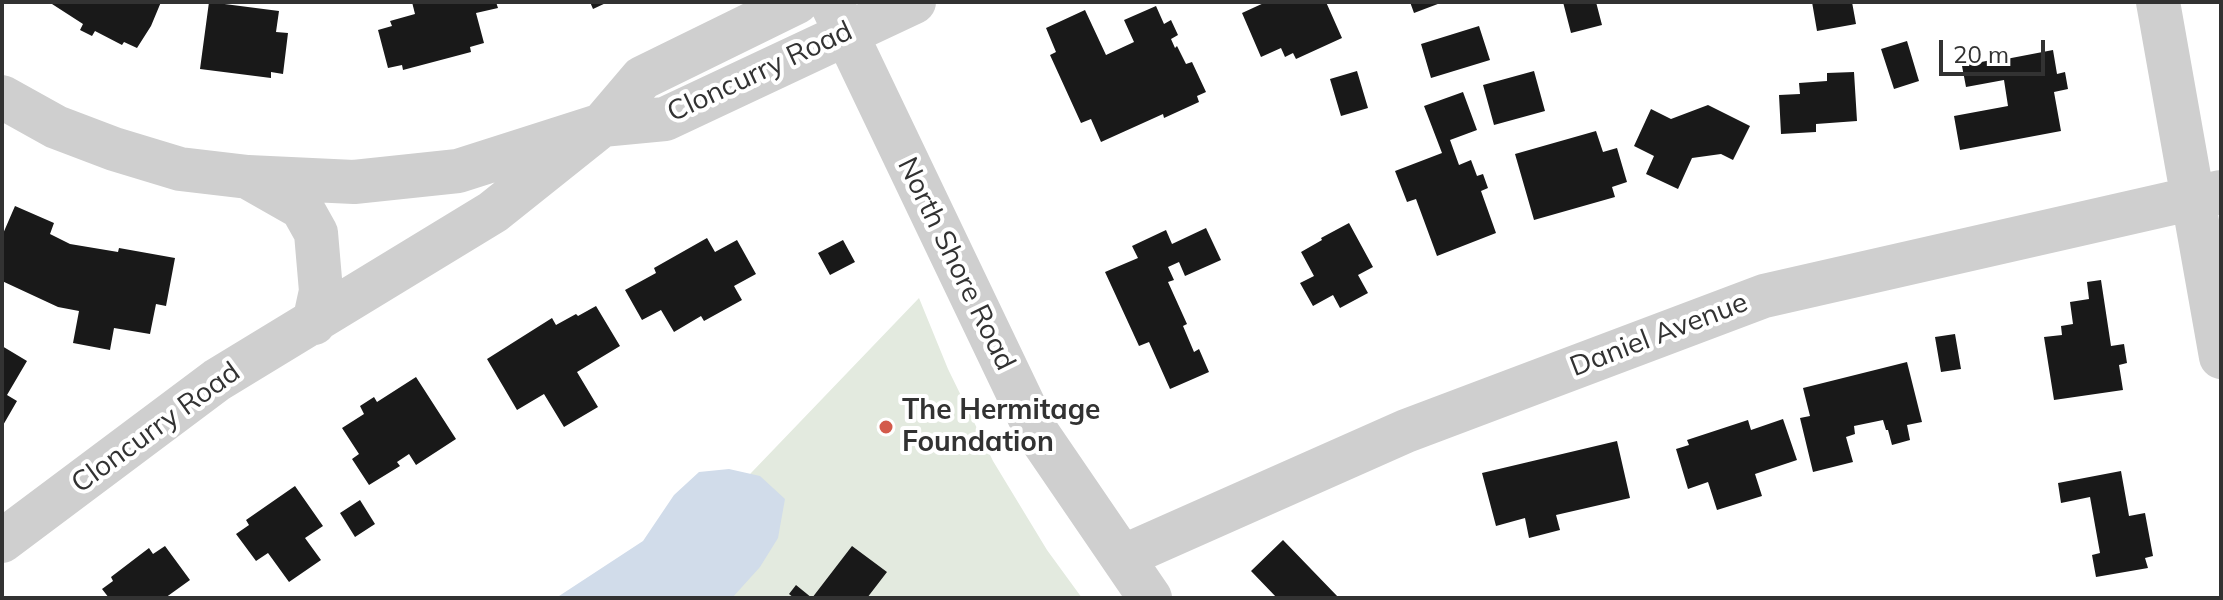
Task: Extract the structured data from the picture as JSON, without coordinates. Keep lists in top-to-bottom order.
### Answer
{
  "streets": {
    "street": ["Cloncurry Road", "North Shore Road", "Daniel Avenue"]
  },
  "crossings": [
    ["Cloncurry Road", "North Shore Road"],
    ["North Shore Road", "Daniel Avenue"]
  ],
  "places": ["The Hermitage Foundation"],
  "scale_bar": "20 m"
}
